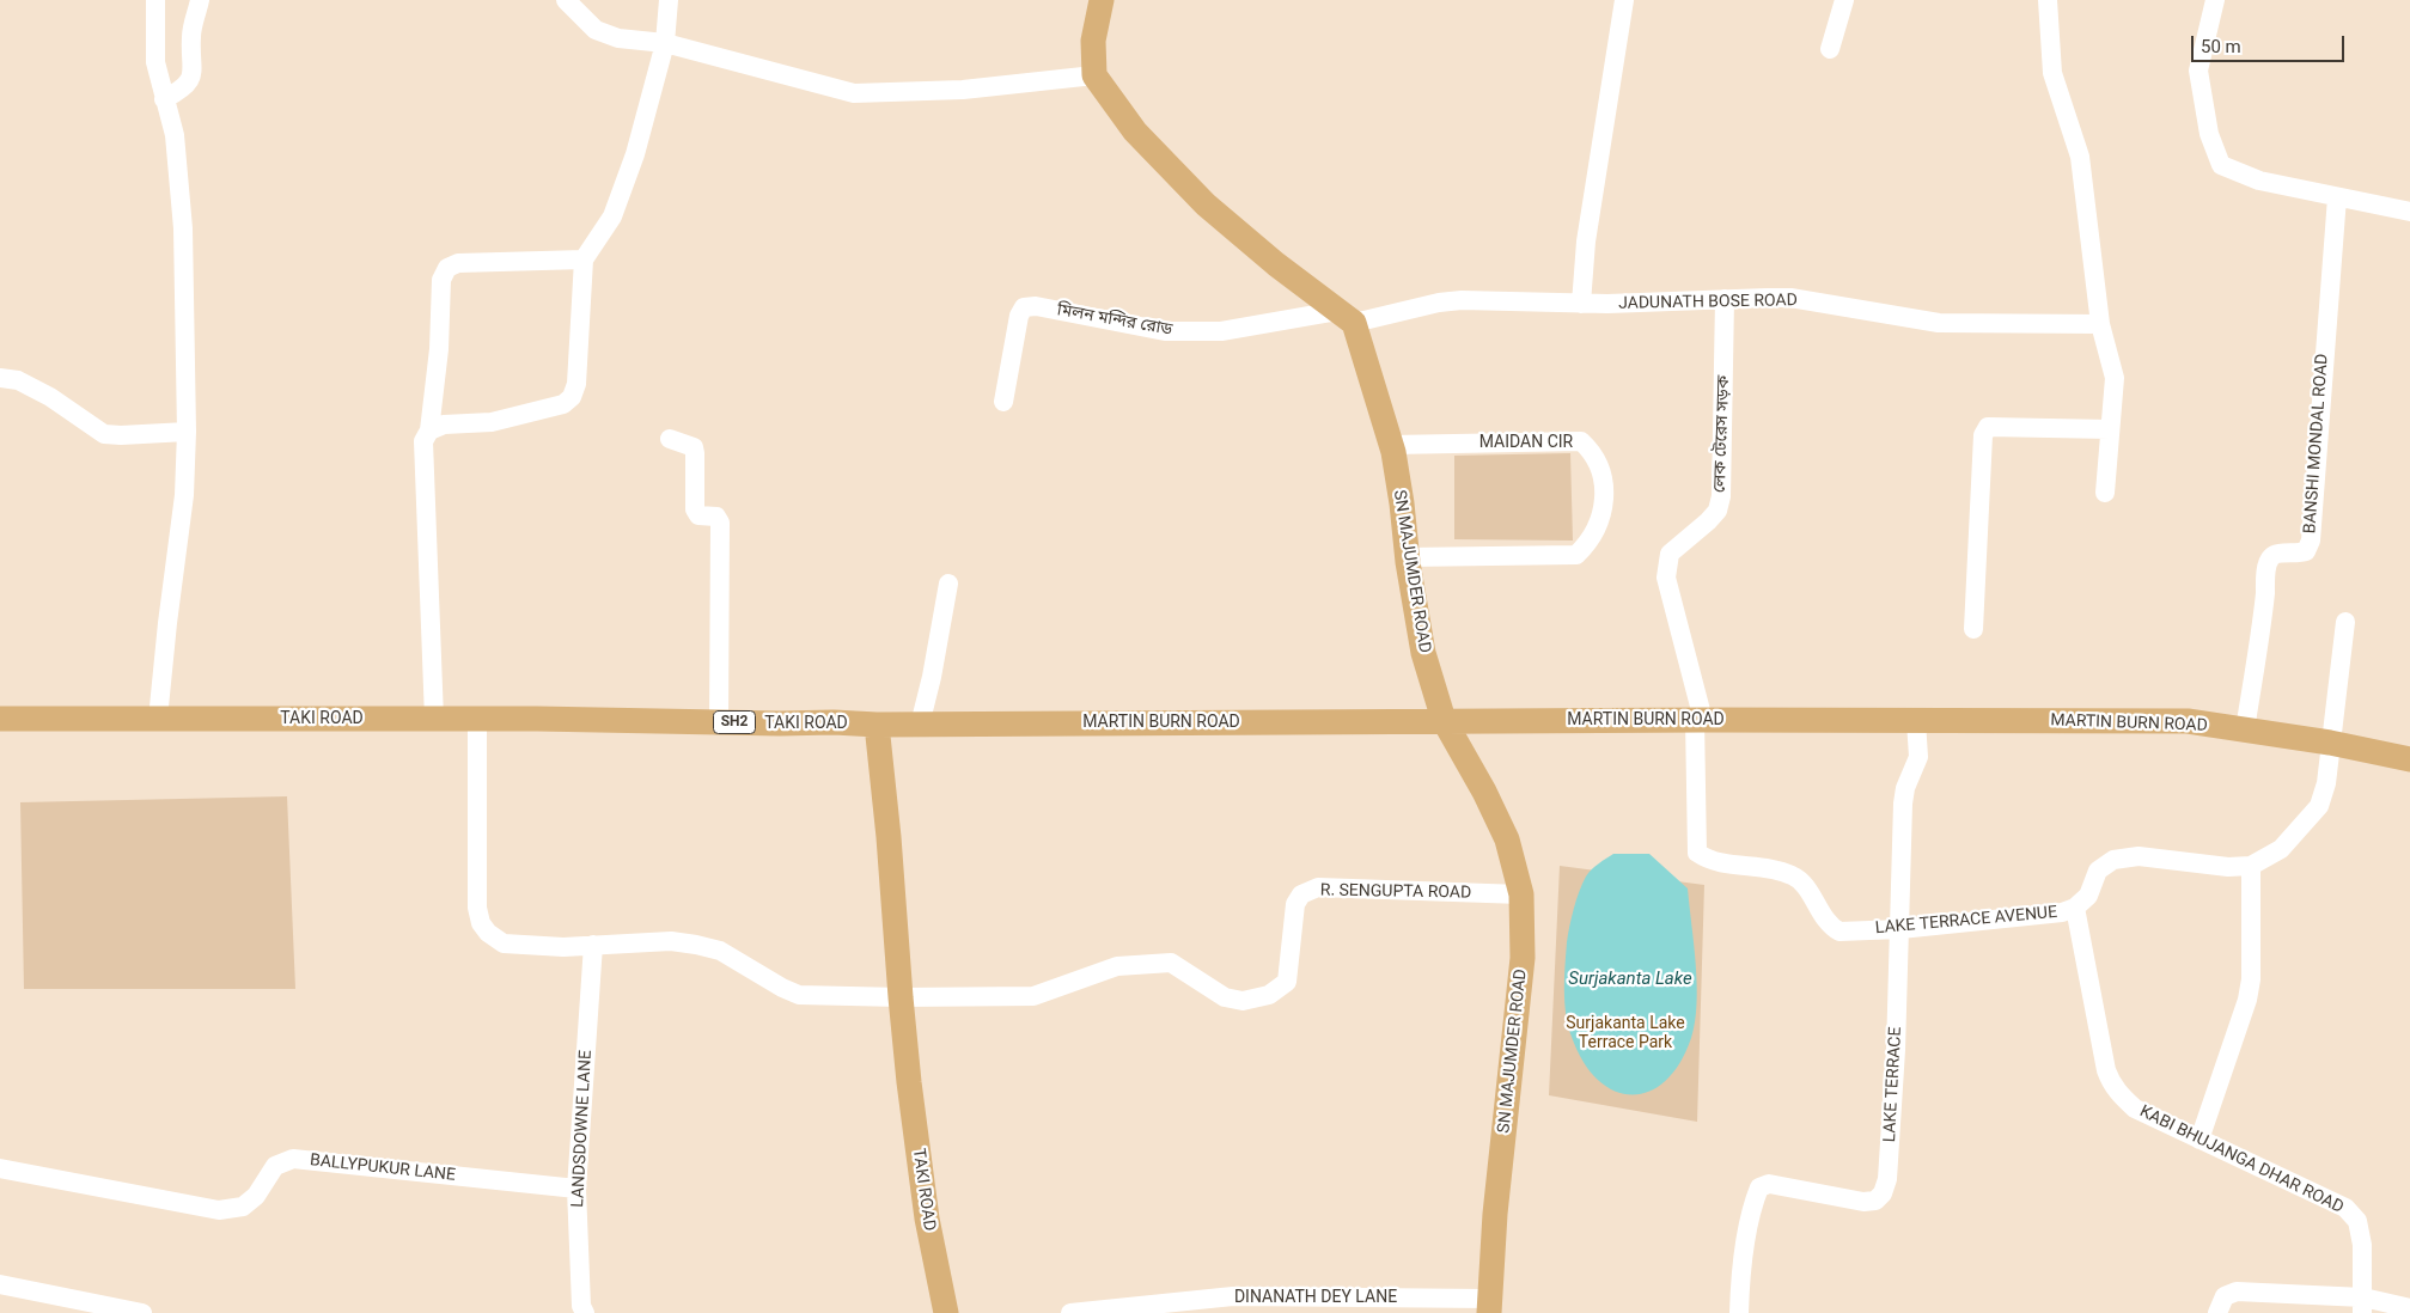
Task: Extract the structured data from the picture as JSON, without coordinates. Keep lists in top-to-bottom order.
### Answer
{
  "streets": {
    "main road": [
      "SN MAJUMDER ROAD",
      "TAKI ROAD",
      "MARTIN BURN ROAD",
      "SH2"
    ],
    "street": [
      "JADUNATH BOSE ROAD",
      "মিলন মন্দির রোড",
      "লেক টেরেস সড়ক",
      "MAIDAN CIR",
      "BANSHI MONDAL ROAD",
      "R. SENGUPTA ROAD",
      "LAKE TERRACE AVENUE",
      "LAKE TERRACE",
      "LANDSDOWNE LANE",
      "KABI BHUJANGA DHAR ROAD",
      "BALLYPUKUR LANE",
      "DINANATH DEY LANE"
    ]
  },
  "crossings": [
    ["JADUNATH BOSE ROAD", "মিলন মন্দির রোড"],
    ["JADUNATH BOSE ROAD", "লেক টেরেস সড়ক"],
    ["JADUNATH BOSE ROAD", "SN MAJUMDER ROAD"],
    ["মিলন মন্দির রোড", "SN MAJUMDER ROAD"],
    ["লেক টেরেস সড়ক", "MARTIN BURN ROAD"],
    ["লেক টেরেস সড়ক", "LAKE TERRACE AVENUE"],
    ["MAIDAN CIR", "SN MAJUMDER ROAD"],
    ["BANSHI MONDAL ROAD", "MARTIN BURN ROAD"],
    ["SN MAJUMDER ROAD", "MARTIN BURN ROAD"],
    ["SN MAJUMDER ROAD", "R. SENGUPTA ROAD"],
    ["SN MAJUMDER ROAD", "DINANATH DEY LANE"],
    ["TAKI ROAD", "MARTIN BURN ROAD"],
    ["TAKI ROAD", "R. SENGUPTA ROAD"],
    ["MARTIN BURN ROAD", "LAKE TERRACE AVENUE"],
    ["MARTIN BURN ROAD", "LAKE TERRACE"],
    ["R. SENGUPTA ROAD", "LANDSDOWNE LANE"],
    ["LAKE TERRACE AVENUE", "LAKE TERRACE"],
    ["LAKE TERRACE AVENUE", "KABI BHUJANGA DHAR ROAD"],
    ["LANDSDOWNE LANE", "BALLYPUKUR LANE"]
  ],
  "water": ["Surjakanta Lake"],
  "parks": ["Surjakanta Lake Terrace Park"],
  "scale_bar": "50 m"
}
